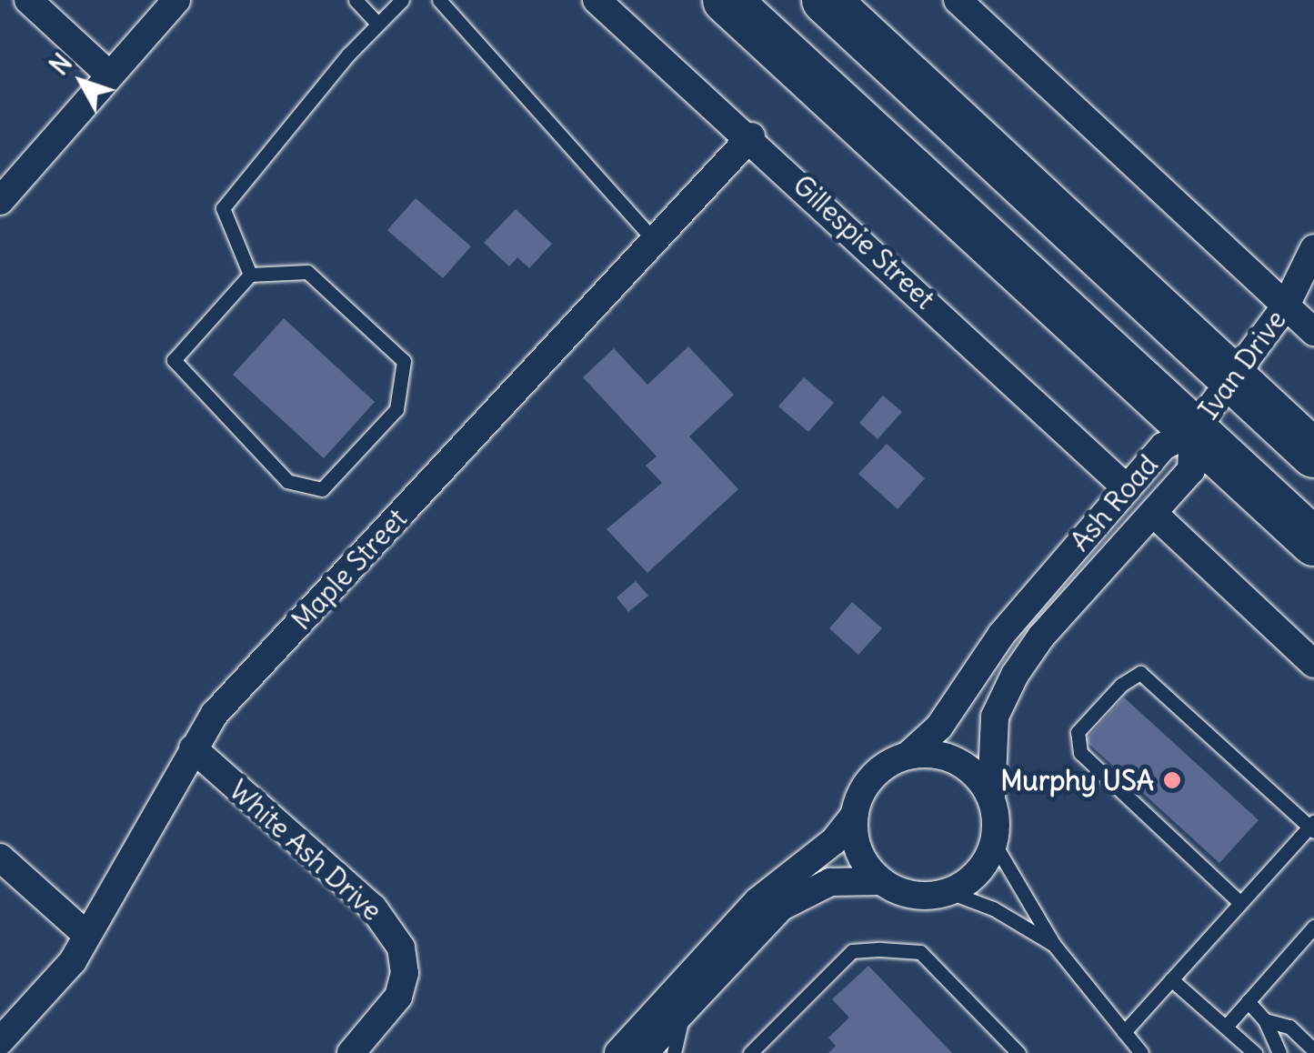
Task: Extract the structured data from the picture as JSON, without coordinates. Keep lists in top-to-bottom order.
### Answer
{
  "streets": {
    "street": [
      "Gillespie Street",
      "Ivan Drive",
      "Ash Road",
      "Maple Street",
      "White Ash Drive"
    ]
  },
  "crossings": [
    ["Gillespie Street", "Ash Road"],
    ["Gillespie Street", "Maple Street"],
    ["Ivan Drive", "Ash Road"],
    ["Maple Street", "White Ash Drive"]
  ],
  "places": ["Murphy USA"],
  "north": "top left"
}
